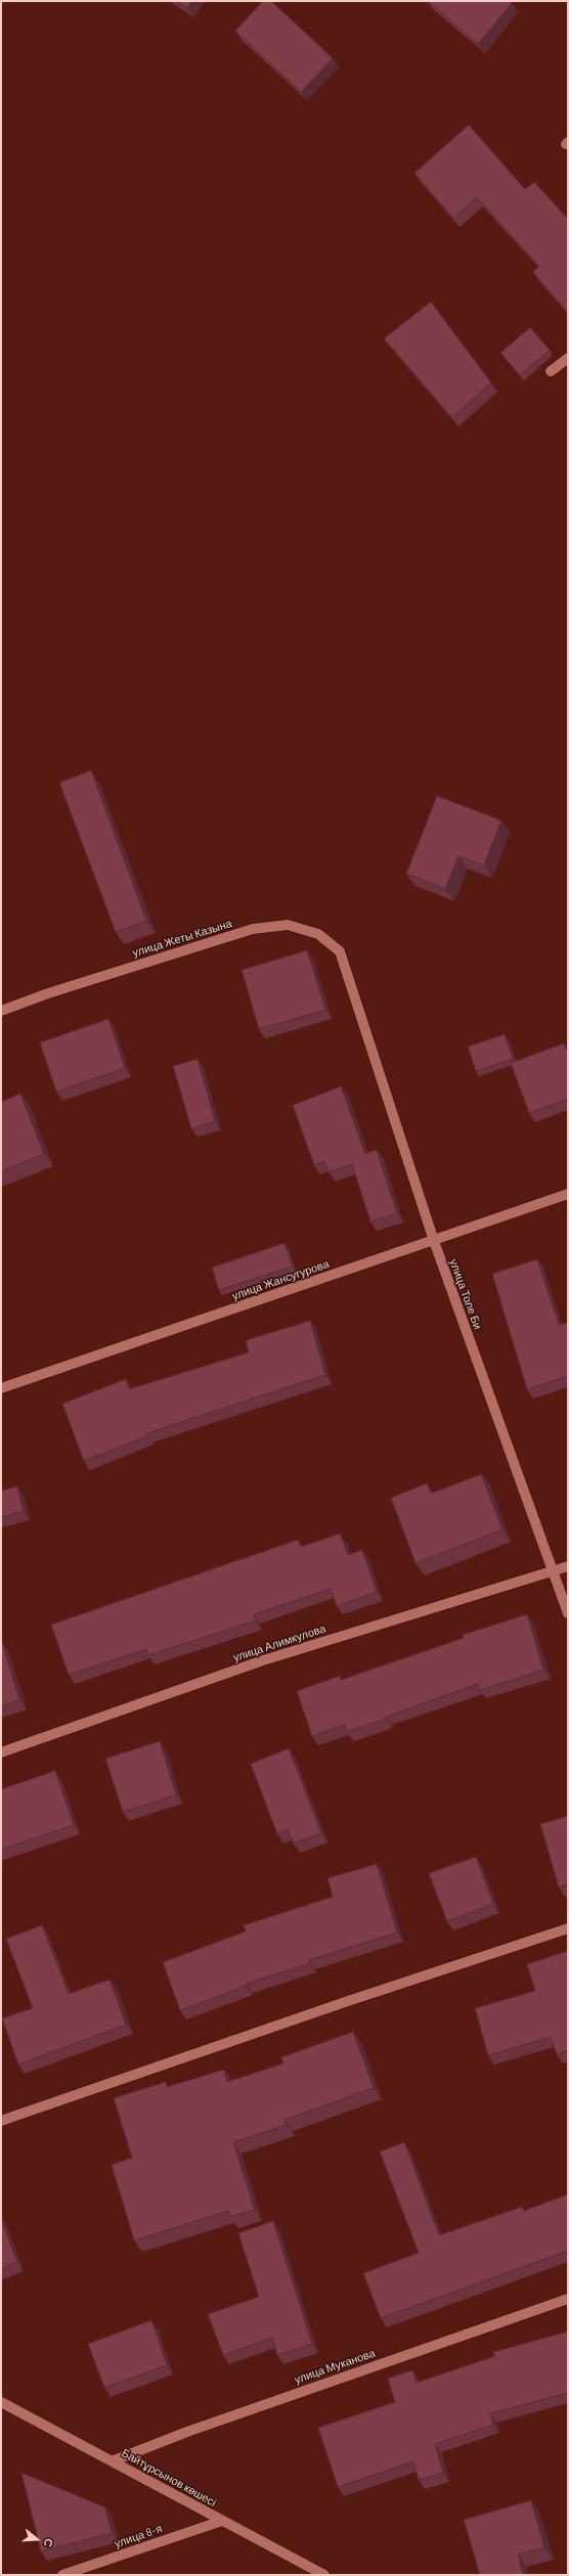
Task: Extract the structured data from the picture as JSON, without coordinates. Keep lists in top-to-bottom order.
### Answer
{
  "streets": {
    "street": [
      "улица Жеты Казына",
      "улица Жансугурова",
      "улица Толе Би",
      "улица Алимкулова",
      "улица Муканова",
      "Байтұрсынов көшесі",
      "улица 8-я"
    ]
  },
  "crossings": [
    ["улица Жеты Казына", "улица Толе Би"],
    ["улица Жансугурова", "улица Толе Би"],
    ["улица Толе Би", "улица Алимкулова"],
    ["улица Муканова", "Байтұрсынов көшесі"],
    ["Байтұрсынов көшесі", "улица 8-я"]
  ],
  "north": "right"
}
